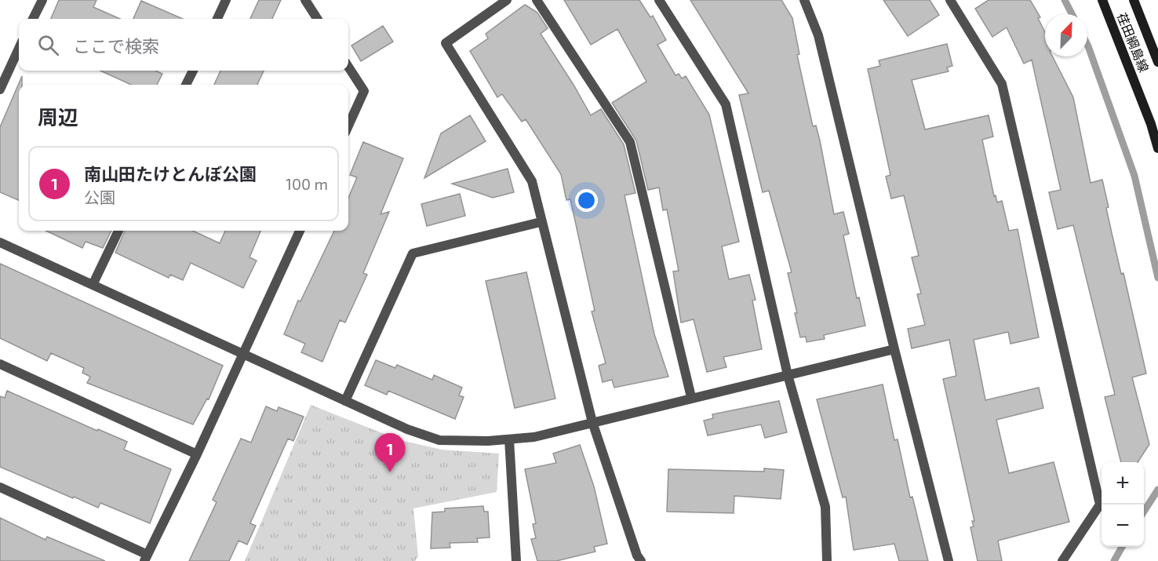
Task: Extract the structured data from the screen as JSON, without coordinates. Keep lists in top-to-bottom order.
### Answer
{
  "streets": {
    "main road": ["荏田綱島線"]
  },
  "north": "top right",
  "page": {
    "search": "ここで検索",
    "heading": "周辺",
    "list": [
      {
        "mark": "1",
        "name": "南山田たけとんぼ公園",
        "note": "公園",
        "value": "100 m"
      }
    ],
    "pins": "1",
    "map_buttons": ["+", "−"]
  }
}
